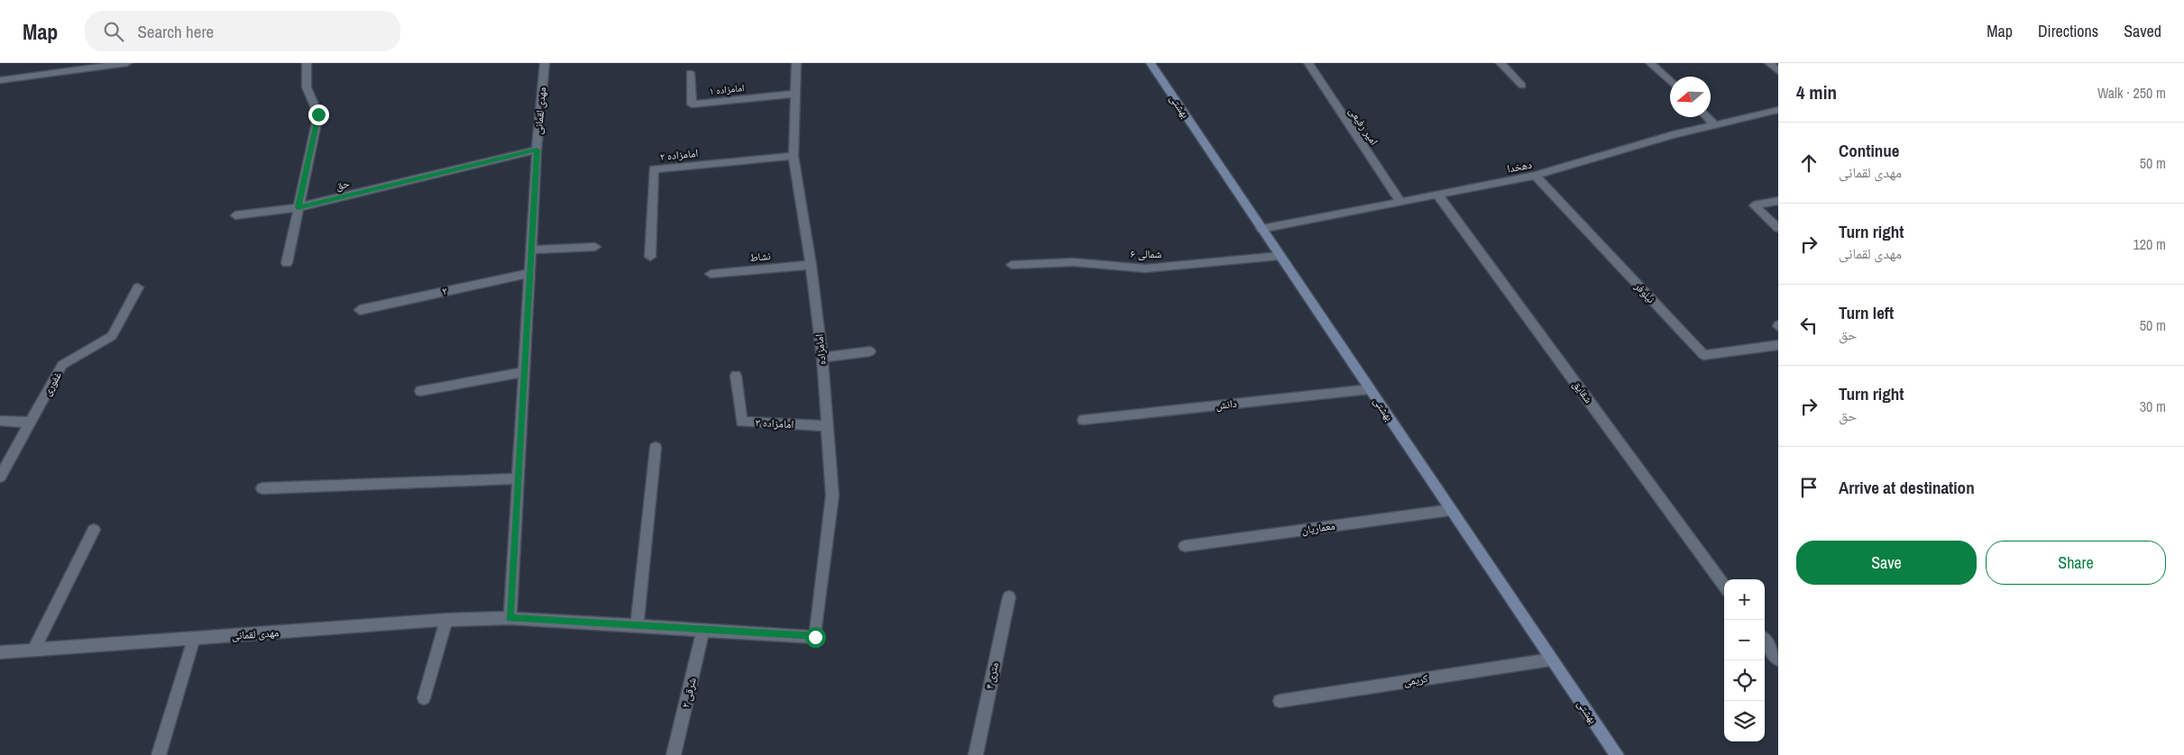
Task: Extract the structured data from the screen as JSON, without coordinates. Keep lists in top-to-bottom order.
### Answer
{
  "streets": {
    "main road": ["بهشتی"],
    "street": [
      "امامزاده ۱",
      "مهدی لقمانی",
      "امیر رفیعی",
      "امامزاده ۲",
      "دهخدا",
      "حق",
      "شمالی ۶",
      "نشاط",
      "۲",
      "نیلوفر",
      "امامزاده",
      "غفوری",
      "شقایق",
      "دانش",
      "امامزاده ۳",
      "معماریان",
      "۴ متری",
      "کریمی",
      "۲ شرقی"
    ]
  },
  "crossings": [
    ["امامزاده ۱", "امامزاده"],
    ["بهشتی", "دهخدا"],
    ["بهشتی", "شمالی ۶"],
    ["بهشتی", "دانش"],
    ["بهشتی", "معماریان"],
    ["بهشتی", "کریمی"],
    ["مهدی لقمانی", "حق"],
    ["مهدی لقمانی", "۲"],
    ["مهدی لقمانی", "امامزاده"],
    ["مهدی لقمانی", "۲ شرقی"],
    ["امیر رفیعی", "دهخدا"],
    ["امامزاده ۲", "امامزاده"],
    ["دهخدا", "نیلوفر"],
    ["دهخدا", "شقایق"],
    ["نشاط", "امامزاده"],
    ["امامزاده", "امامزاده ۳"]
  ],
  "north": "left",
  "page": {
    "header": "Map",
    "search": "Search here",
    "nav": ["Map", "Directions", "Saved"],
    "heading": ["4 min", "Walk · 250 m"],
    "list": [
      ["Continue", "مهدی لقمانی", "50 m"],
      ["Turn right", "مهدی لقمانی", "120 m"],
      ["Turn left", "حق", "50 m"],
      ["Turn right", "حق", "30 m"],
      "Arrive at destination"
    ],
    "buttons": ["Save", "Share"],
    "map_buttons": ["+", "−"]
  }
}
